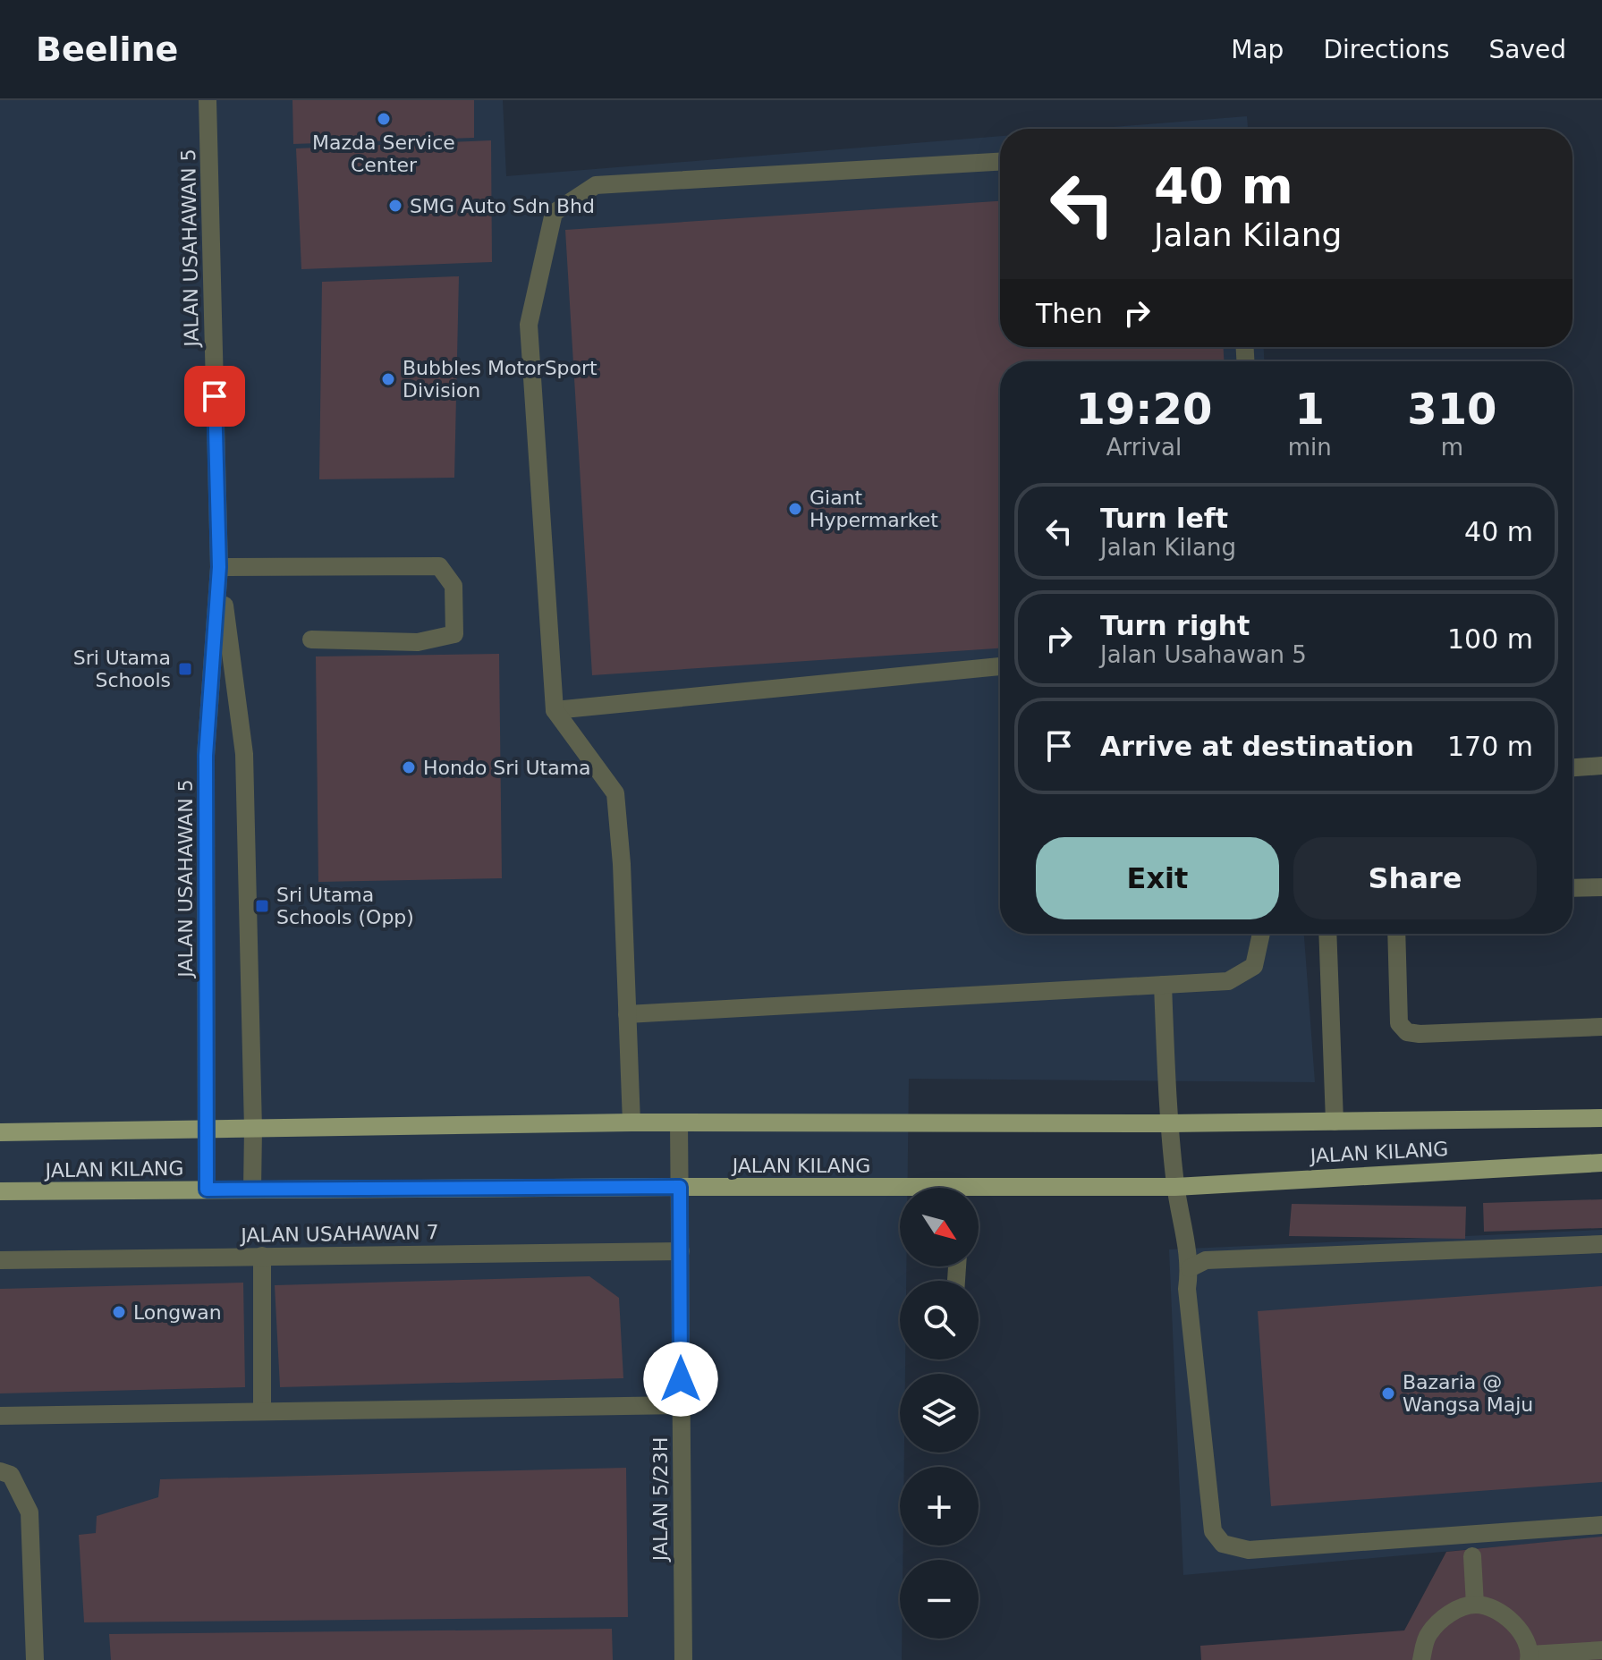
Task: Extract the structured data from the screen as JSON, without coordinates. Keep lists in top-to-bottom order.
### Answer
{
  "streets": {
    "main road": ["JALAN KILANG"],
    "street": ["JALAN USAHAWAN 5", "JALAN USAHAWAN 7", "JALAN 5/23H"]
  },
  "crossings": [
    ["JALAN USAHAWAN 5", "JALAN KILANG"],
    ["JALAN KILANG", "JALAN 5/23H"],
    ["JALAN USAHAWAN 7", "JALAN 5/23H"]
  ],
  "places": {
    "other": [
      "Mazda Service Center",
      "SMG Auto Sdn Bhd",
      "Bubbles MotorSport Division",
      "Giant Hypermarket",
      "Hondo Sri Utama",
      "Longwan",
      "Bazaria @ Wangsa Maju"
    ],
    "transit": ["Sri Utama Schools", "Sri Utama Schools (Opp)"]
  },
  "north": "bottom right",
  "page": {
    "header": "Beeline",
    "nav": ["Map", "Directions", "Saved"],
    "turn": ["40 m", "Jalan Kilang"],
    "then": "Then",
    "eta": [
      "19:20",
      "Arrival",
      "1",
      "min",
      "310",
      "m"
    ],
    "list": [
      {
        "name": "Turn left",
        "note": "Jalan Kilang",
        "value": "40 m"
      },
      {
        "name": "Turn right",
        "note": "Jalan Usahawan 5",
        "value": "100 m"
      },
      {
        "name": "Arrive at destination",
        "value": "170 m"
      }
    ],
    "buttons": ["Exit", "Share"],
    "map_buttons": ["+", "−"]
  }
}
